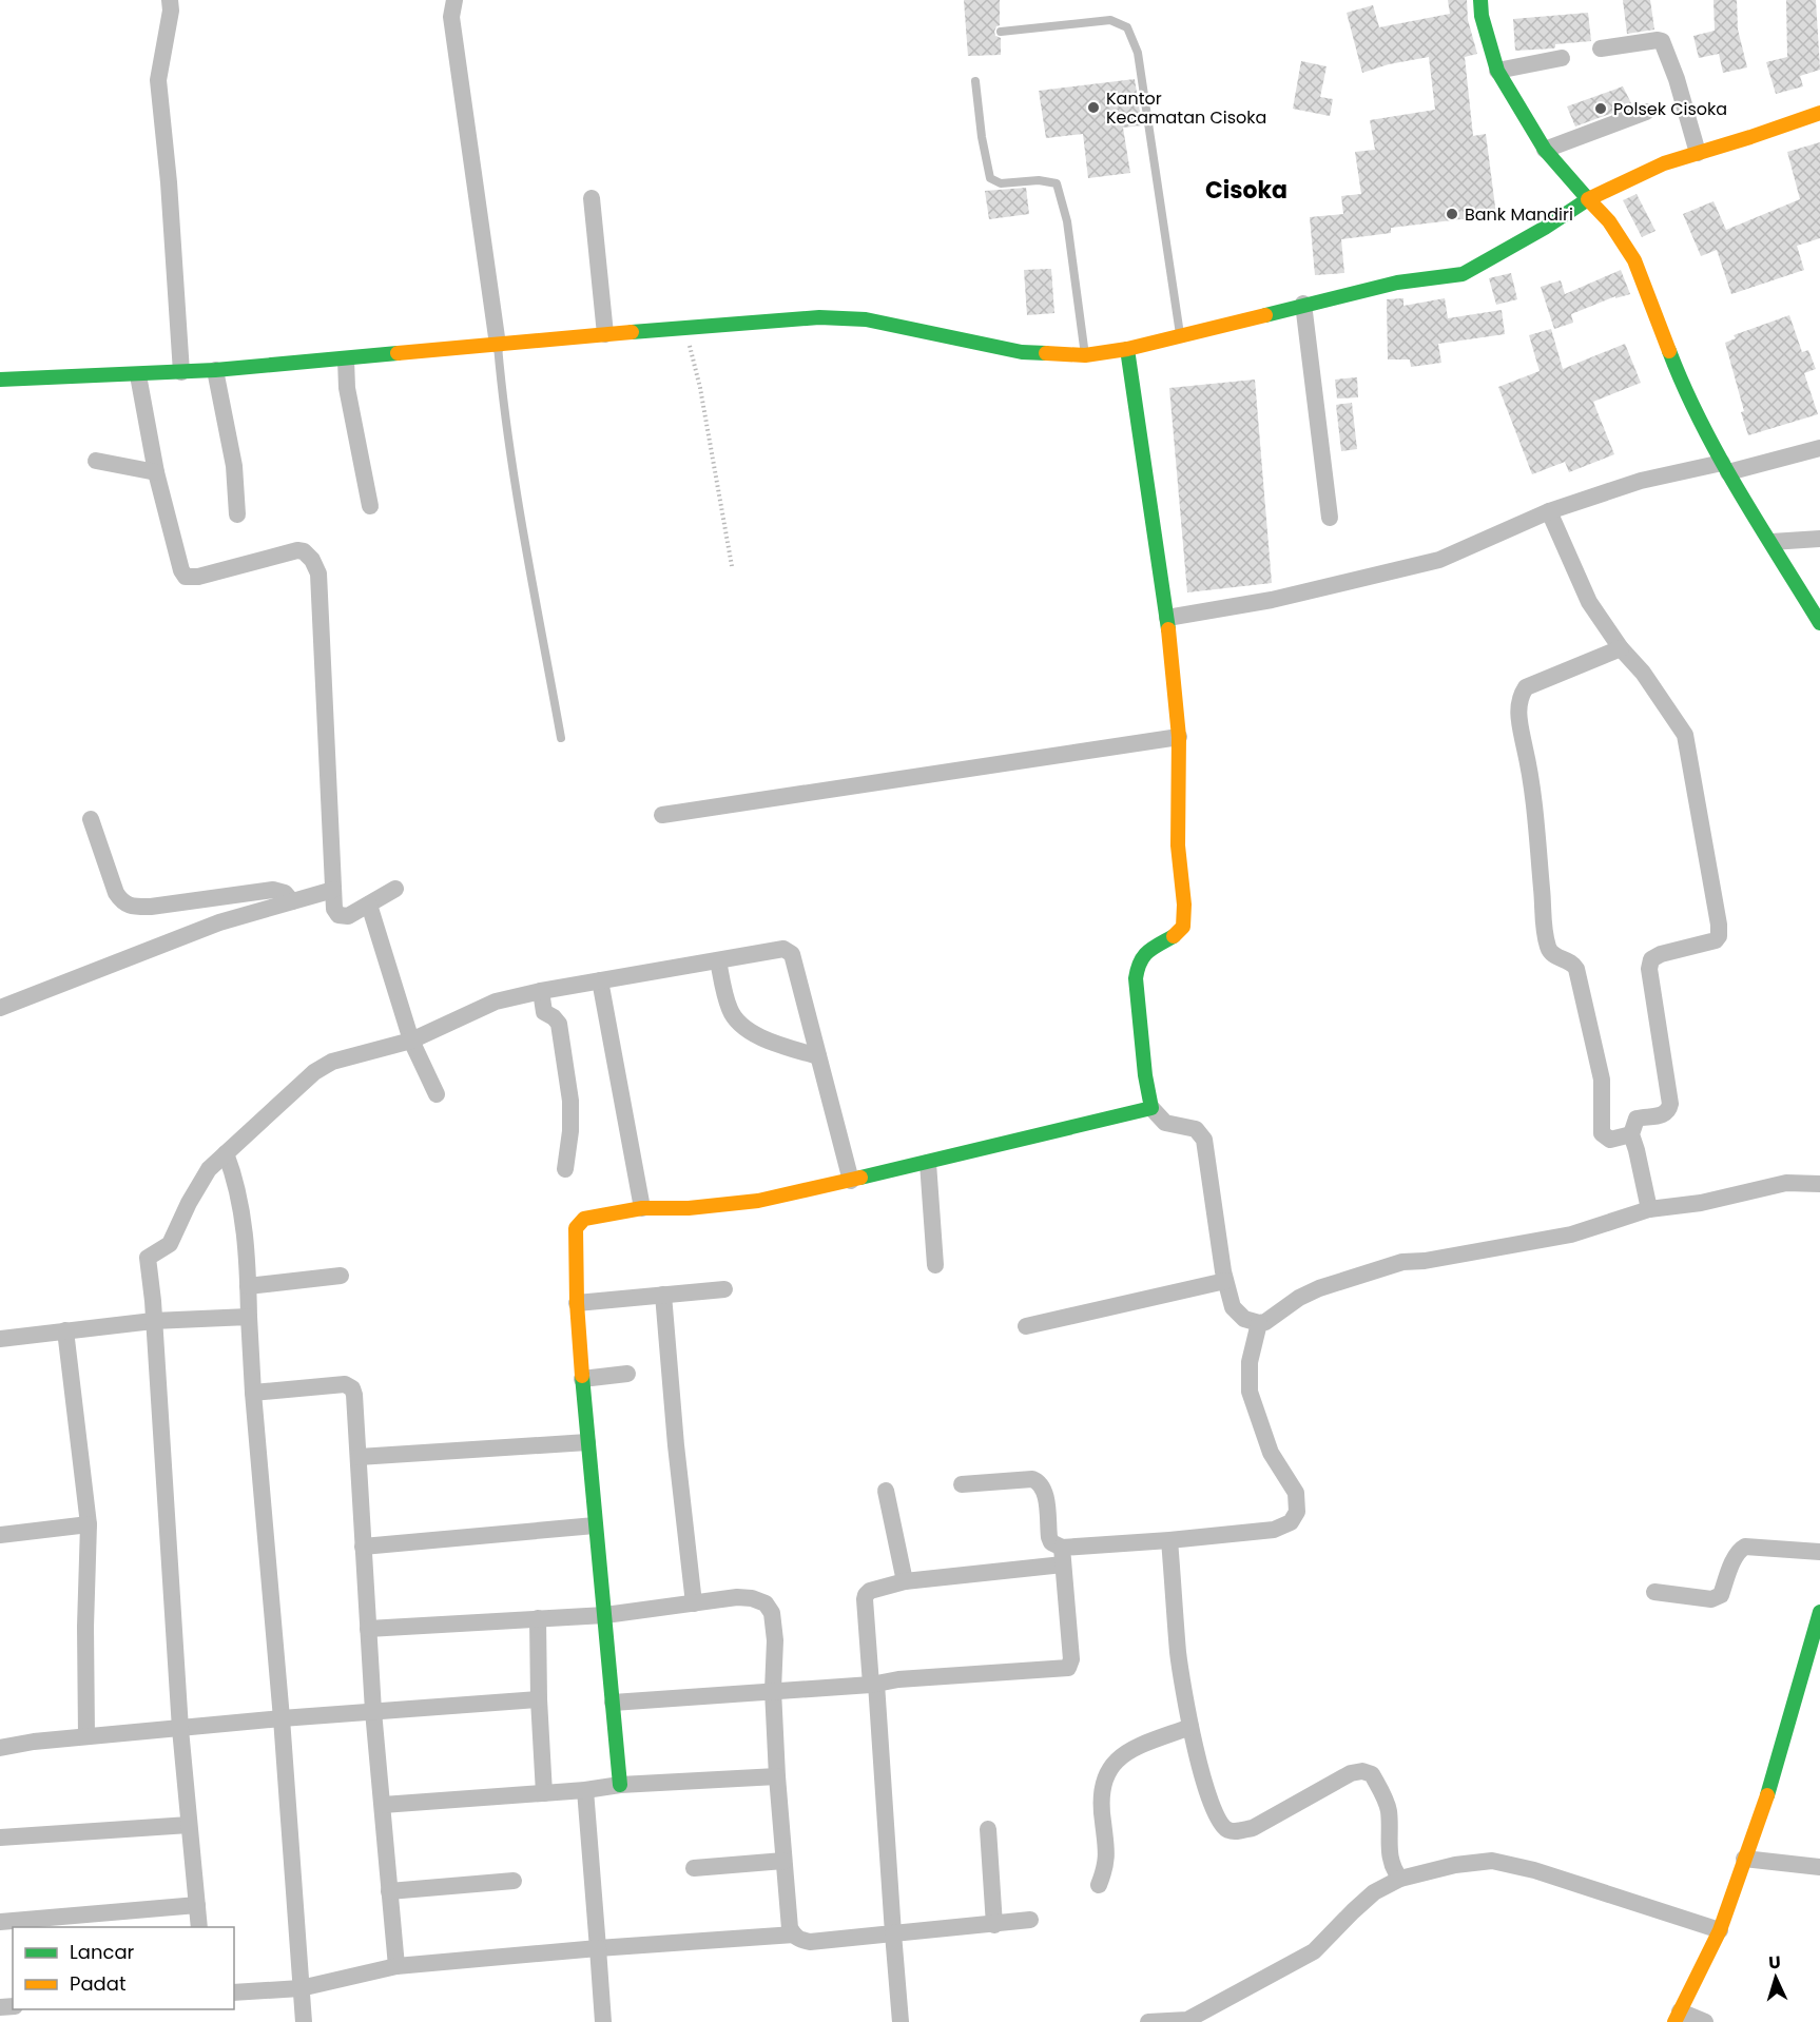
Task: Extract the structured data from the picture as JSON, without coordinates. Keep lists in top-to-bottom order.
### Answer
{
  "districts": ["Cisoka"],
  "places": ["Kantor Kecamatan Cisoka", "Polsek Cisoka", "Bank Mandiri"],
  "legend": ["Lancar", "Padat"],
  "north": "top"
}
